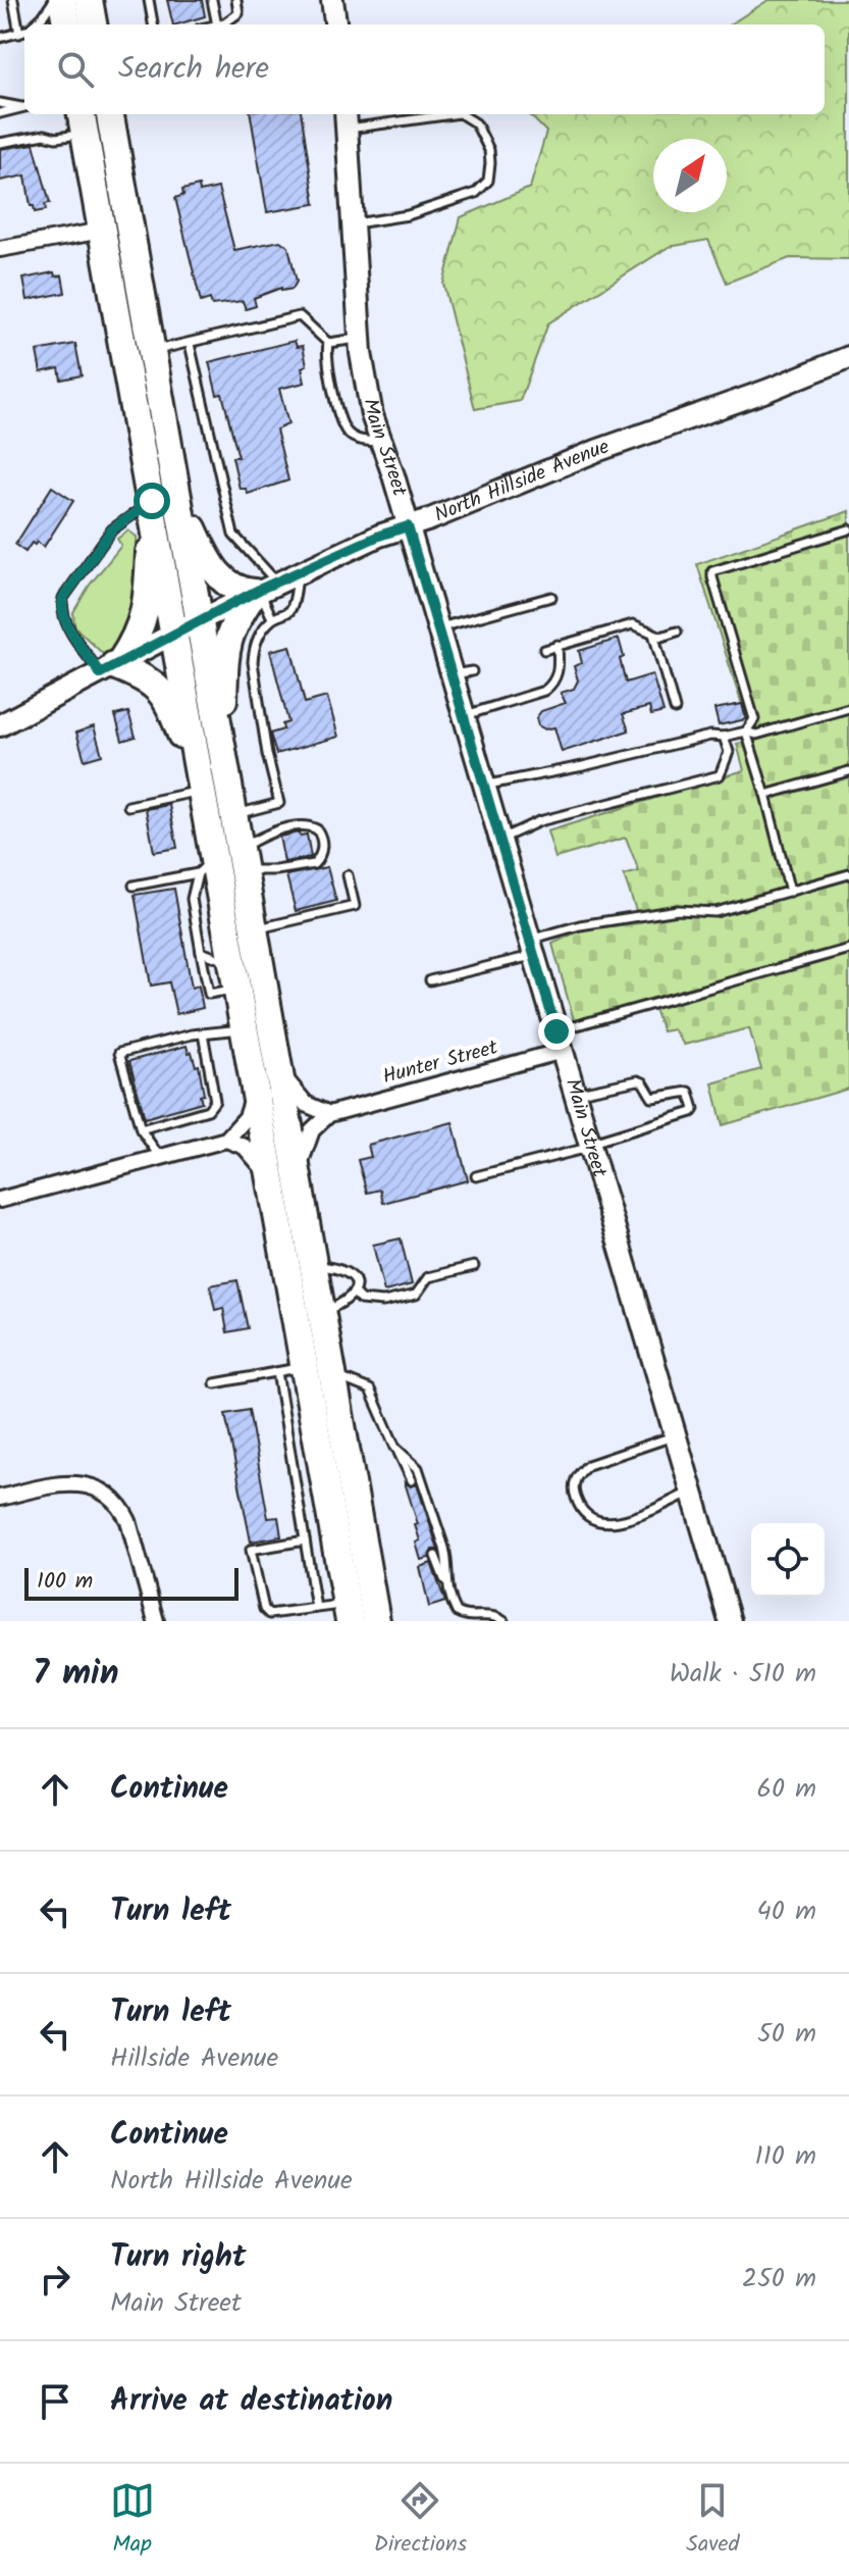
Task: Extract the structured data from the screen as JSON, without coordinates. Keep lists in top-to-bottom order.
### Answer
{
  "streets": {
    "street": ["Main Street", "North Hillside Avenue", "Hunter Street"]
  },
  "crossings": [
    ["Main Street", "North Hillside Avenue"],
    ["Main Street", "Hunter Street"]
  ],
  "scale_bar": "100 m",
  "north": "top right",
  "page": {
    "search": "Search here",
    "scale": "100 m",
    "heading": ["7 min", "Walk · 510 m"],
    "list": [
      ["Continue", "60 m"],
      ["Turn left", "40 m"],
      ["Turn left", "Hillside Avenue", "50 m"],
      ["Continue", "North Hillside Avenue", "110 m"],
      ["Turn right", "Main Street", "250 m"],
      "Arrive at destination"
    ],
    "nav": ["Map", "Directions", "Saved"]
  }
}
